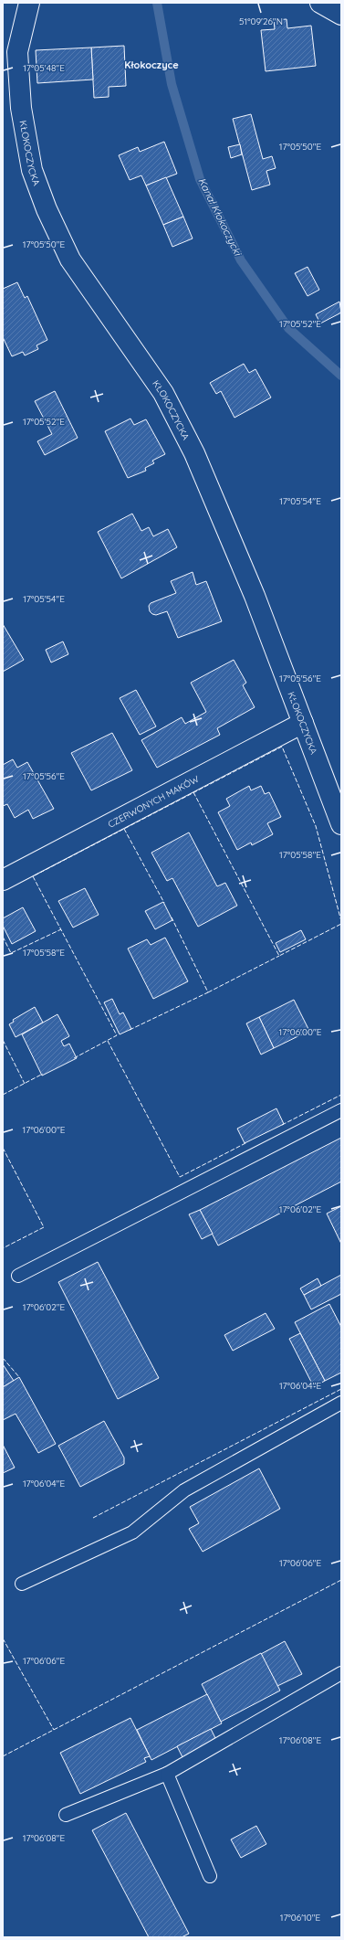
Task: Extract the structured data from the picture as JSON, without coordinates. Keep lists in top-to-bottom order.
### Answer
{
  "streets": {
    "street": ["KŁOKOCZYCKA", "CZERWONYCH MAKÓW"]
  },
  "crossings": [
    ["KŁOKOCZYCKA", "CZERWONYCH MAKÓW"]
  ],
  "districts": ["Kłokoczyce"],
  "water": ["Kanał Kłokoczycki"],
  "coordinates": [
    "51°09'26\"N",
    "17°05'48\"E",
    "17°05'50\"E",
    "17°05'52\"E",
    "17°05'54\"E",
    "17°05'56\"E",
    "17°05'58\"E",
    "17°06'00\"E",
    "17°06'02\"E",
    "17°06'04\"E",
    "17°06'06\"E",
    "17°06'08\"E",
    "17°06'10\"E"
  ]
}
